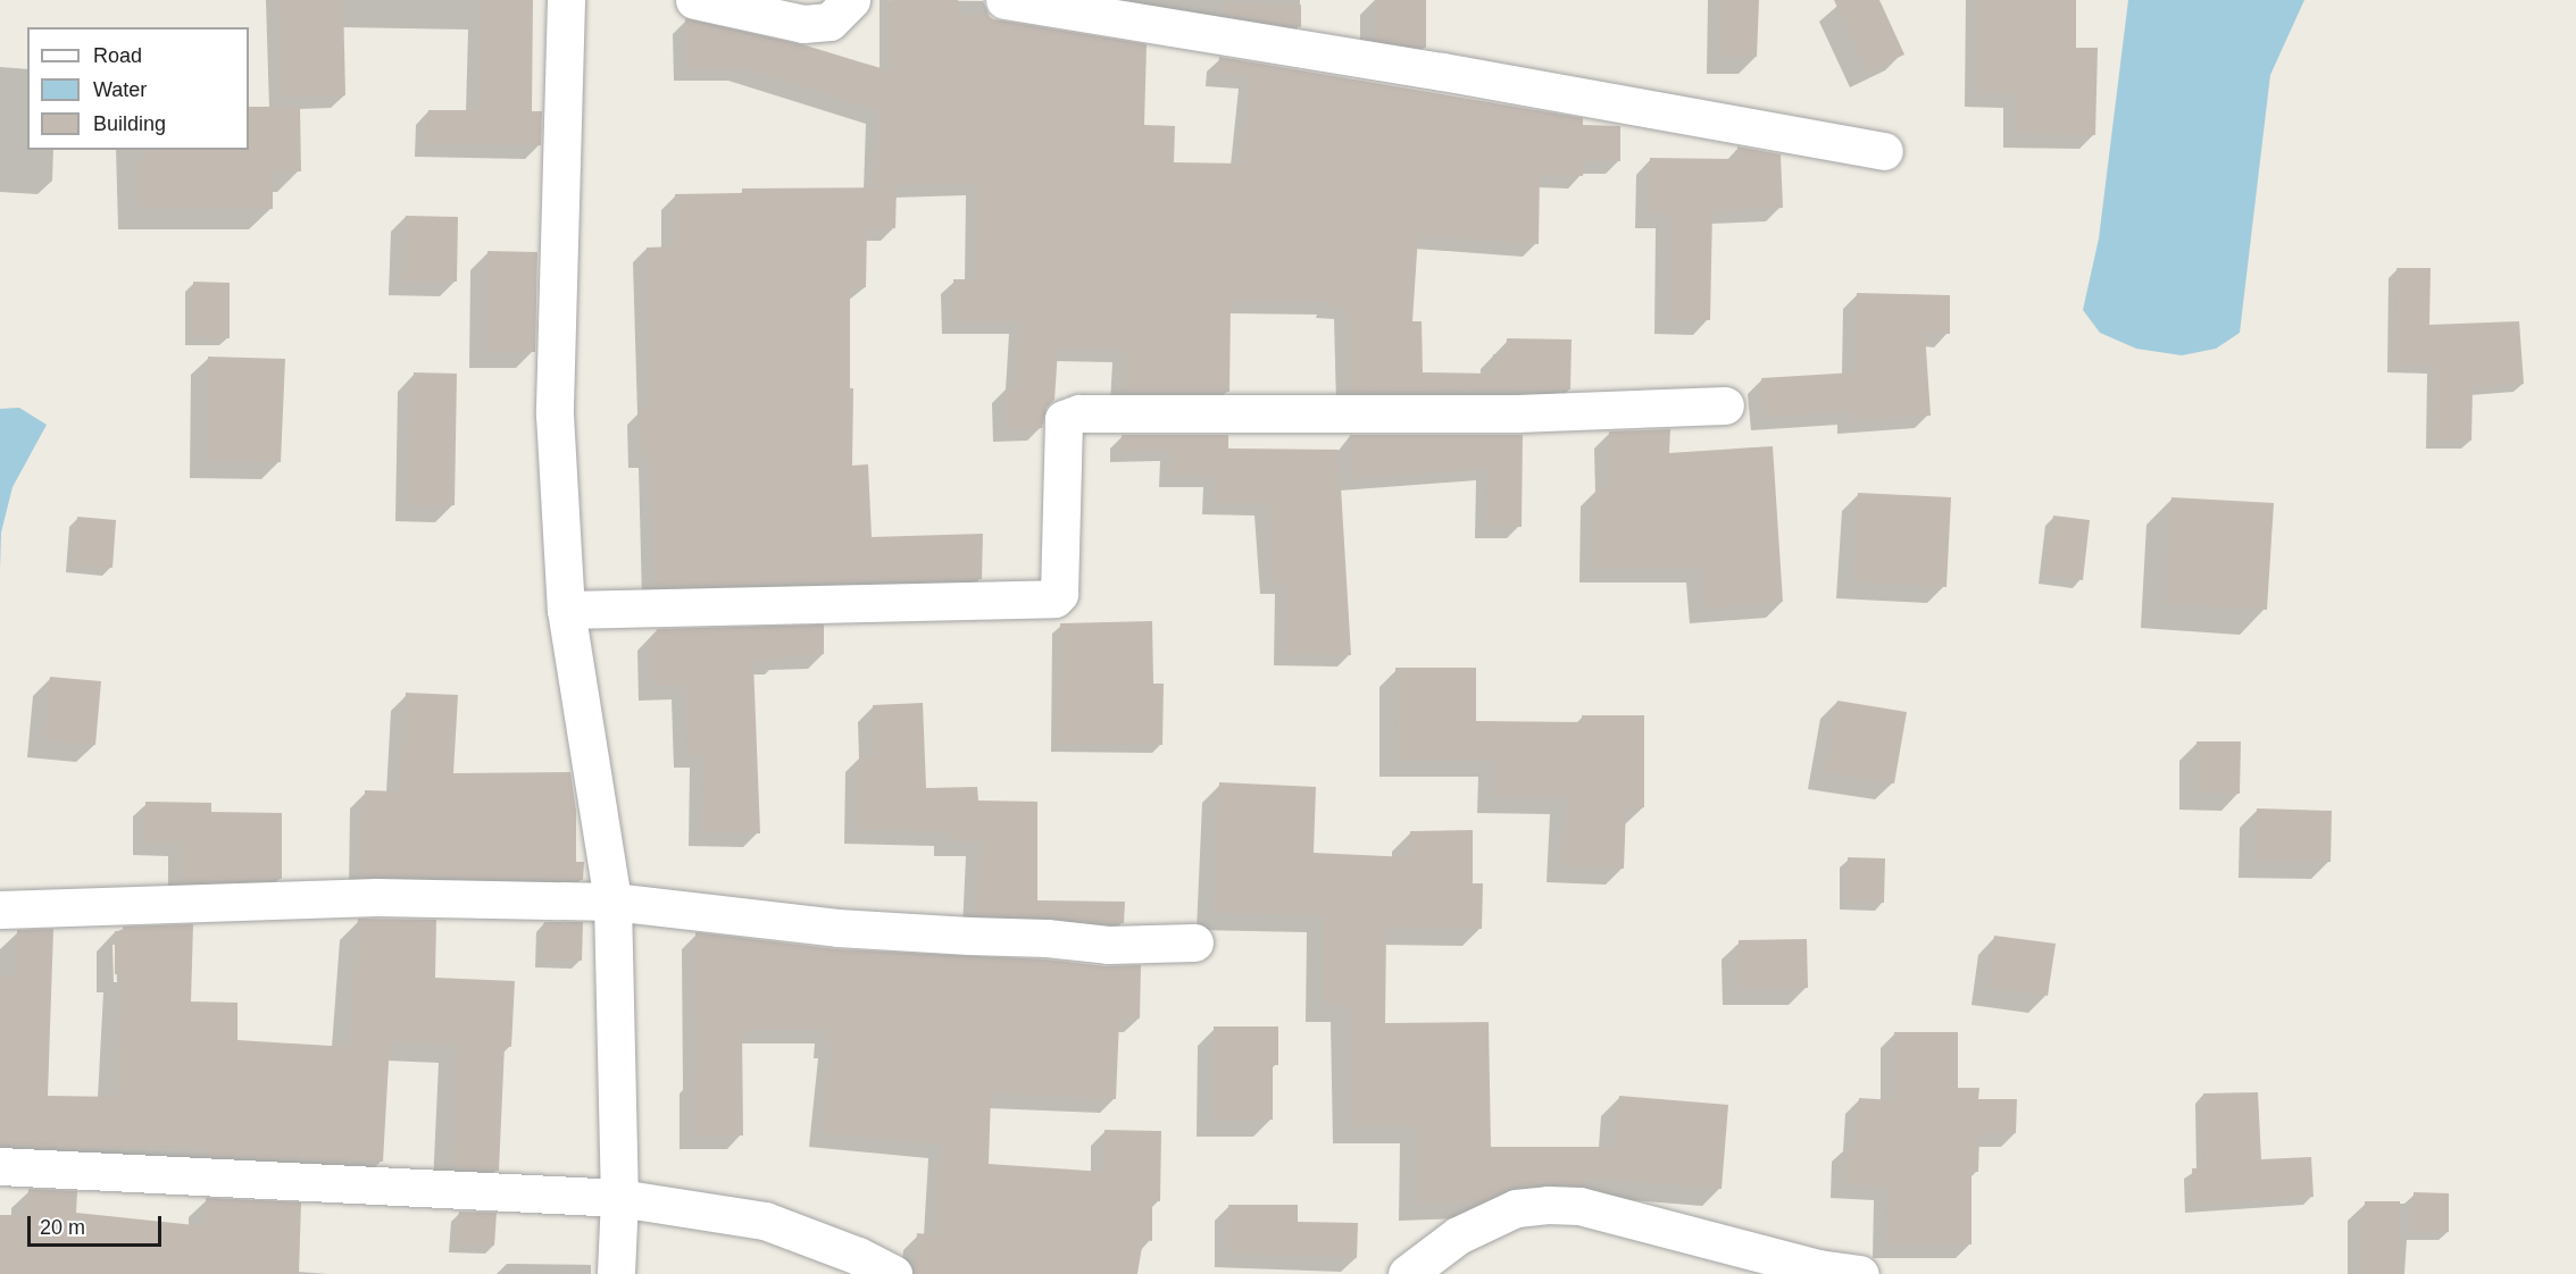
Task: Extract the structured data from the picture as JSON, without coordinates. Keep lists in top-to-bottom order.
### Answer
{
  "legend": ["Road", "Water", "Building"],
  "scale_bar": "20 m"
}
